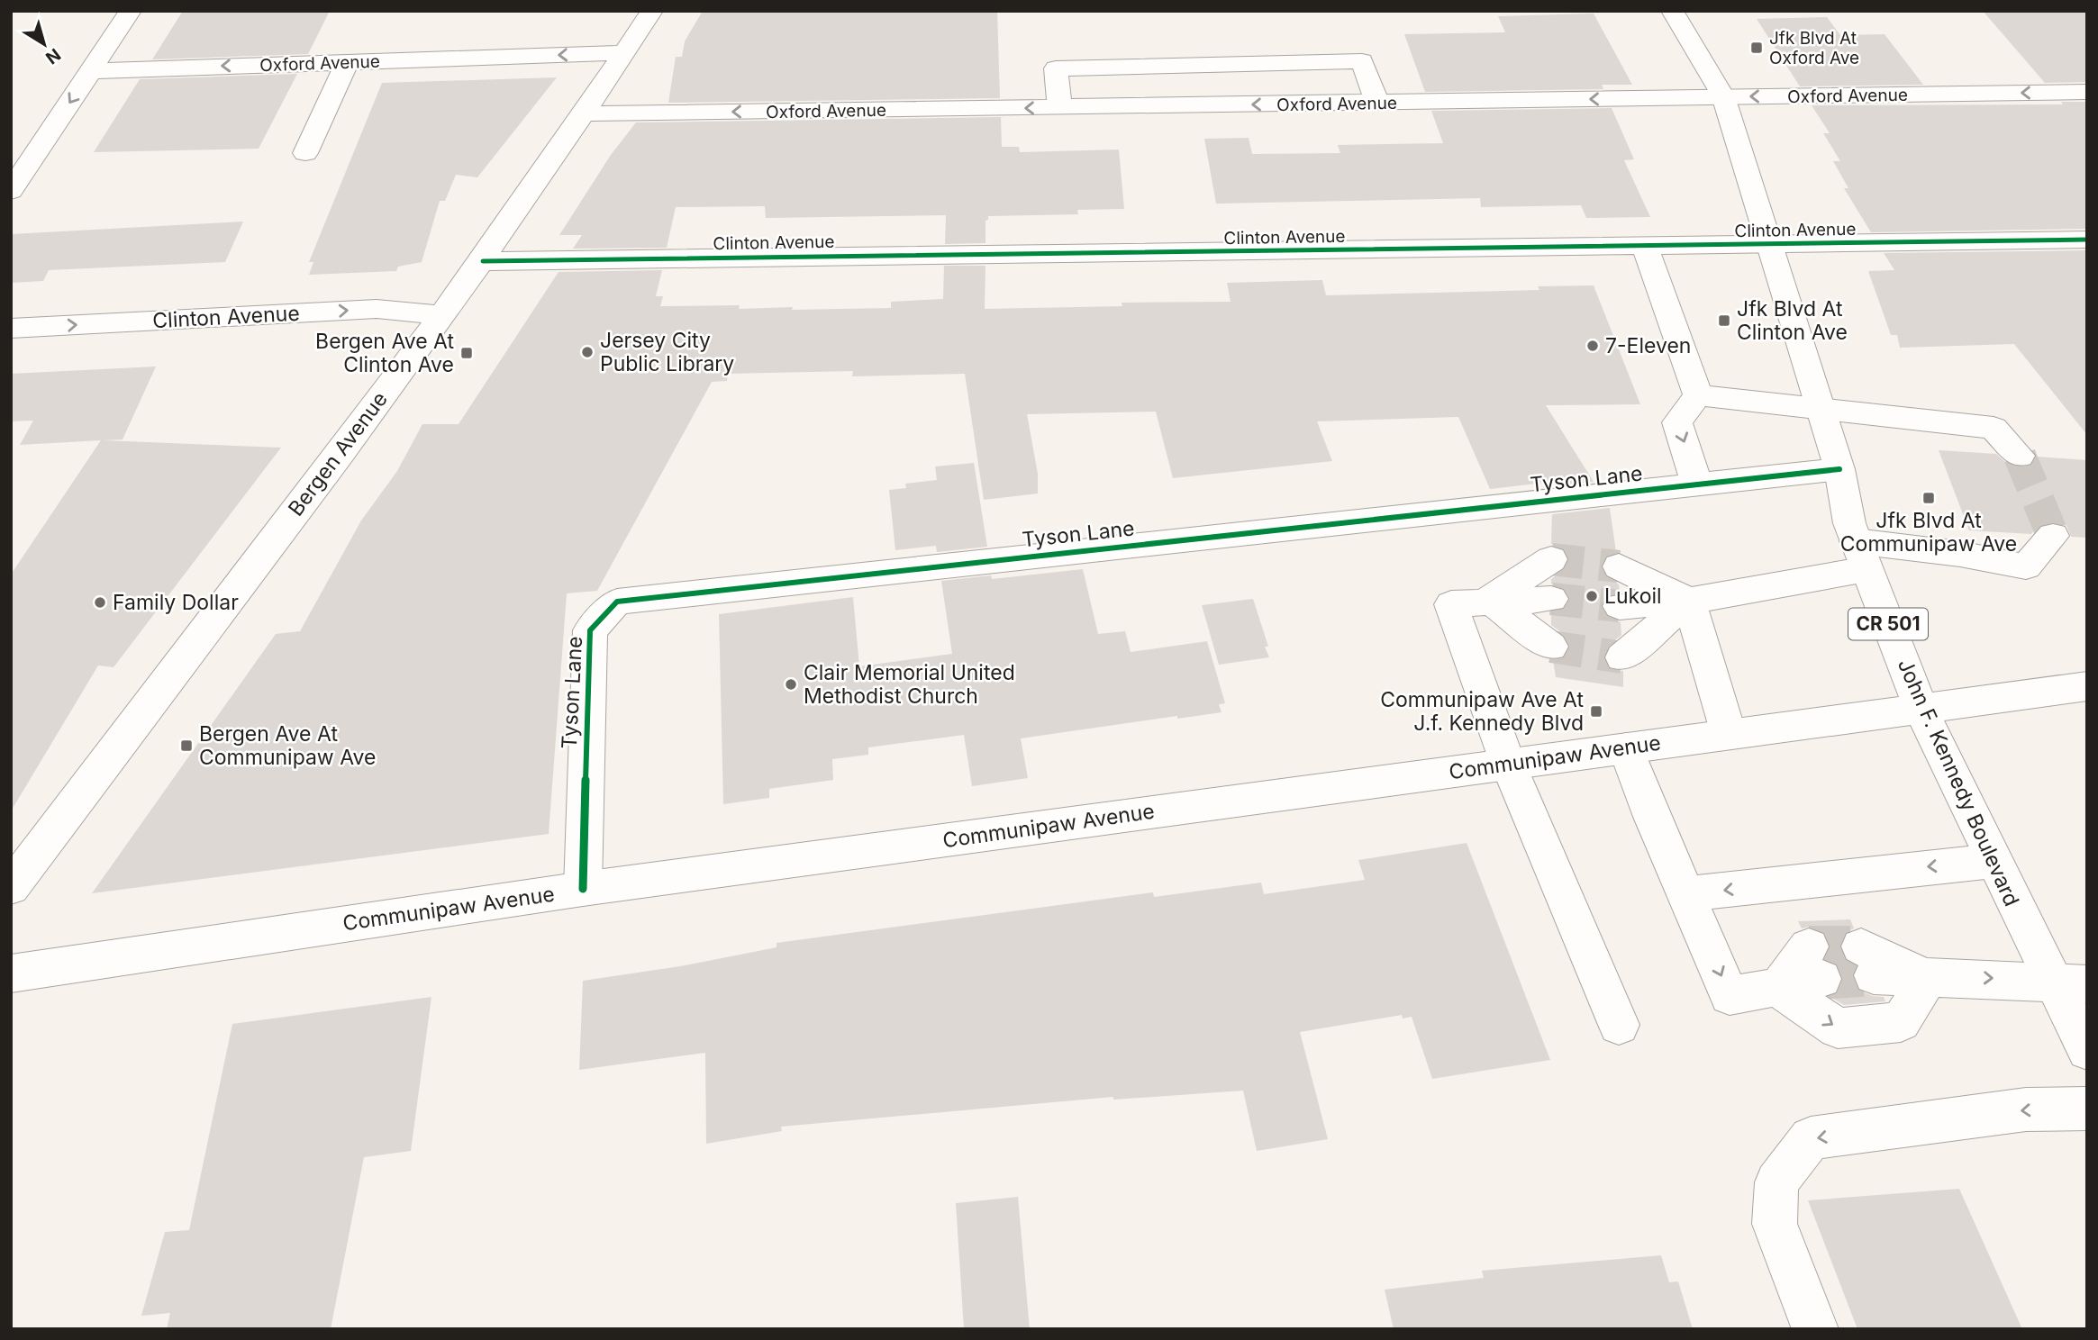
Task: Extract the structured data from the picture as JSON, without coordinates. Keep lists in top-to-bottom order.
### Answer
{
  "streets": {
    "street": [
      "Oxford Avenue",
      "Clinton Avenue",
      "Bergen Avenue",
      "Tyson Lane",
      "CR 501",
      "Communipaw Avenue",
      "John F. Kennedy Boulevard"
    ]
  },
  "crossings": [
    ["Oxford Avenue", "Bergen Avenue"],
    ["Oxford Avenue", "John F. Kennedy Boulevard"],
    ["Clinton Avenue", "Bergen Avenue"],
    ["Clinton Avenue", "John F. Kennedy Boulevard"],
    ["Tyson Lane", "Communipaw Avenue"],
    ["Tyson Lane", "John F. Kennedy Boulevard"],
    ["Communipaw Avenue", "John F. Kennedy Boulevard"]
  ],
  "one_way": ["Oxford Avenue"],
  "places": {
    "transit": [
      "Jfk Blvd At Oxford Ave",
      "Jfk Blvd At Clinton Ave",
      "Bergen Ave At Clinton Ave",
      "Jfk Blvd At Communipaw Ave",
      "Communipaw Ave At J.f. Kennedy Blvd",
      "Bergen Ave At Communipaw Ave"
    ],
    "other": [
      "7-Eleven",
      "Jersey City Public Library",
      "Lukoil",
      "Family Dollar",
      "Clair Memorial United Methodist Church"
    ]
  },
  "north": "bottom right"
}
